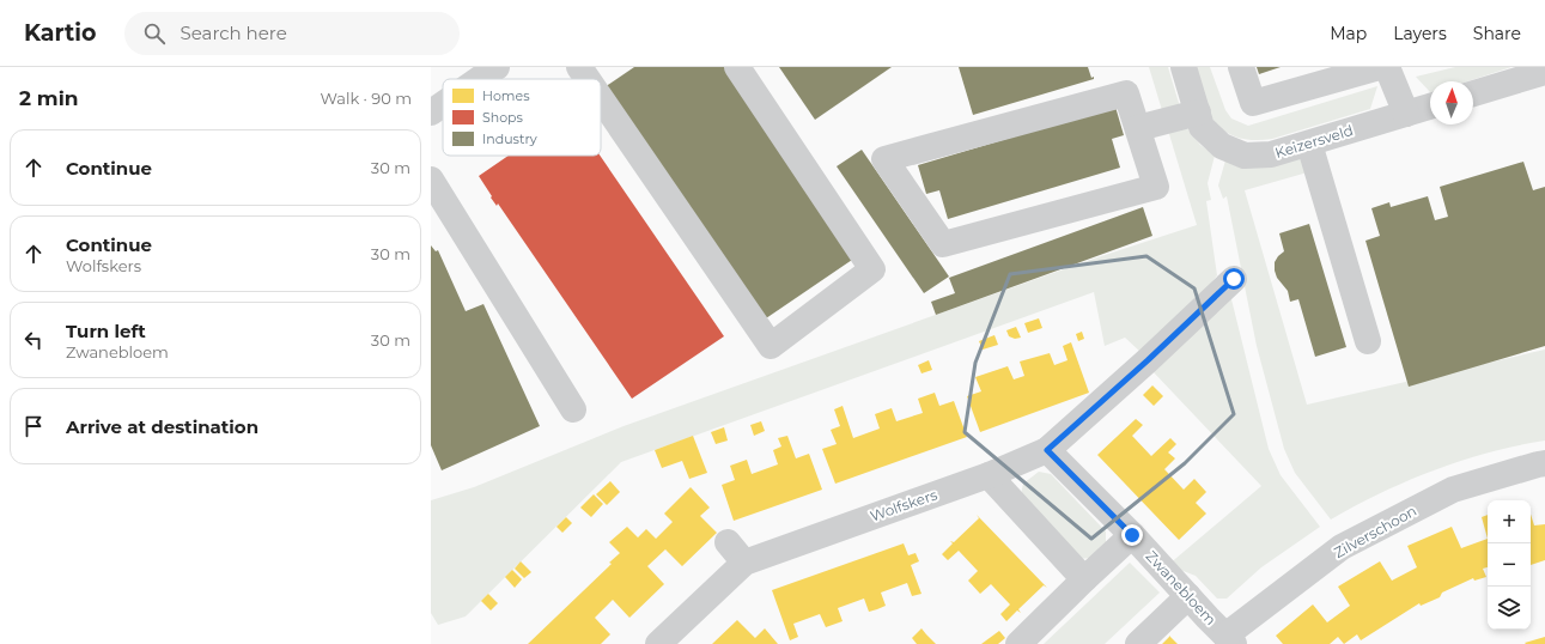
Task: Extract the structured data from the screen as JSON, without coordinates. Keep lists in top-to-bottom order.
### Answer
{
  "streets": {
    "street": [
      "Keizersveld",
      "Wolfskers",
      "Zilverschoon",
      "Zwanebloem"
    ]
  },
  "crossings": [
    ["Wolfskers", "Zwanebloem"],
    ["Zilverschoon", "Zwanebloem"]
  ],
  "legend": ["Homes", "Shops", "Industry"],
  "north": "top",
  "page": {
    "header": "Kartio",
    "search": "Search here",
    "nav": ["Map", "Layers", "Share"],
    "heading": ["2 min", "Walk · 90 m"],
    "list": [
      ["Continue", "30 m"],
      ["Continue", "Wolfskers", "30 m"],
      ["Turn left", "Zwanebloem", "30 m"],
      "Arrive at destination"
    ],
    "map_buttons": ["+", "−"]
  }
}
